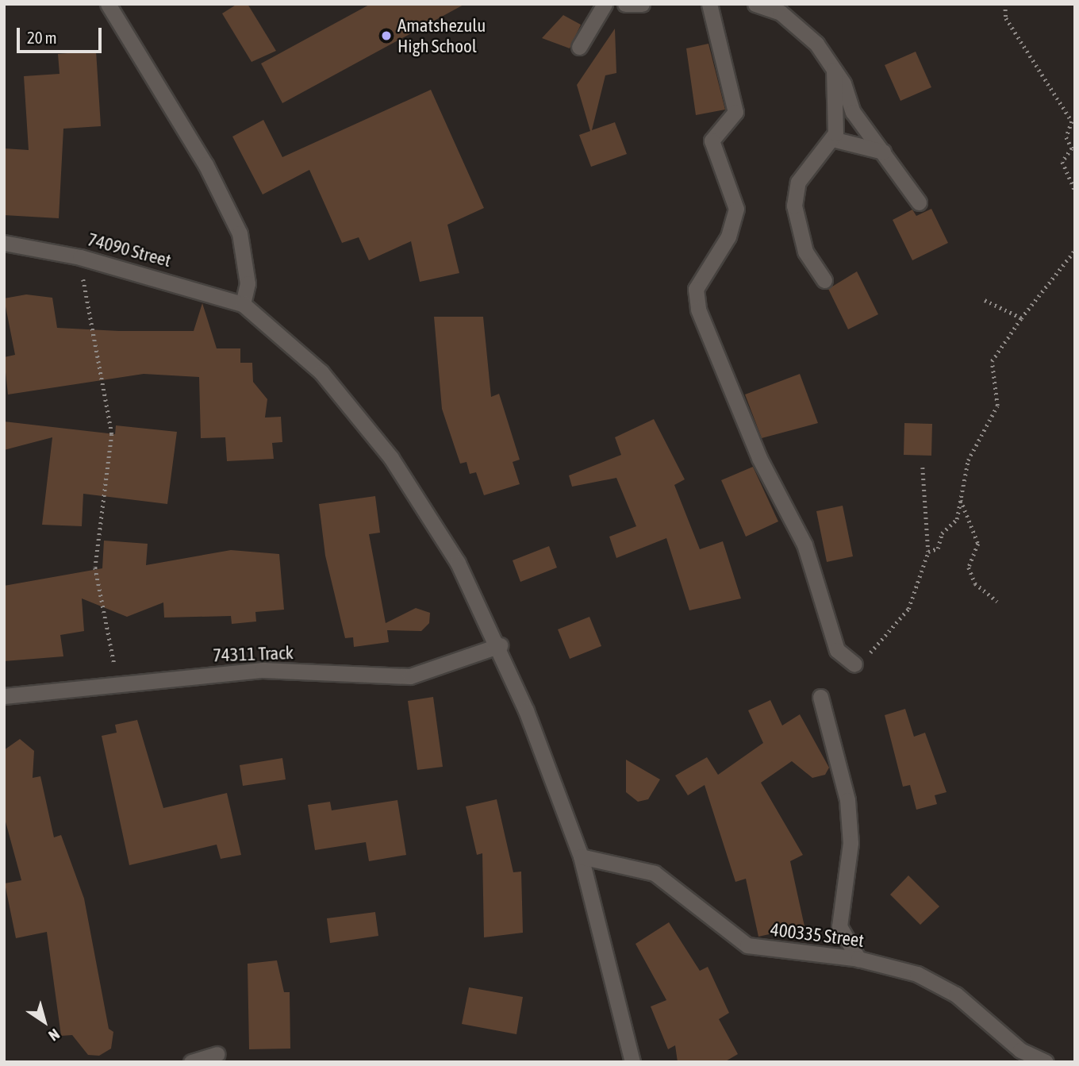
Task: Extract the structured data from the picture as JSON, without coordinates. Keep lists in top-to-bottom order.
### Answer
{
  "streets": {
    "street": ["74090 Street", "74311 Track", "400335 Street"]
  },
  "places": ["Amatshezulu High School"],
  "scale_bar": "20 m",
  "north": "bottom right"
}
